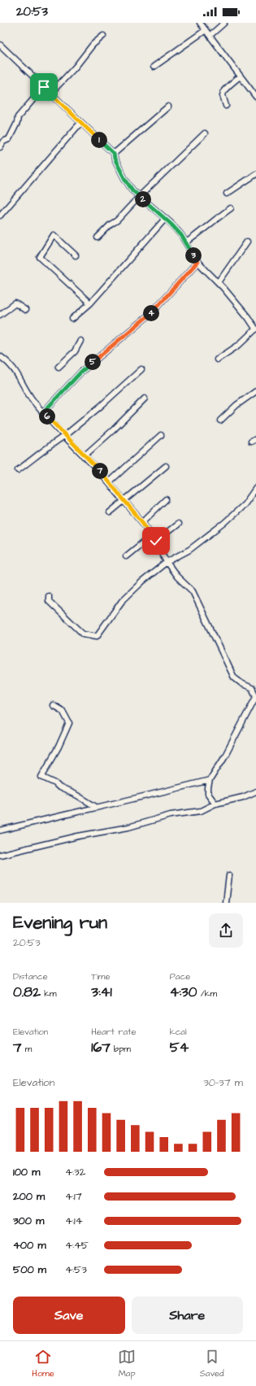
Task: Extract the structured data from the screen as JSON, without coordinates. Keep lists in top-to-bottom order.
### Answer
{
  "page": {
    "status": "20:53",
    "pins": [
      "1",
      "2",
      "3",
      "4",
      "5",
      "6",
      "7"
    ],
    "heading": ["Evening run", "20:53"],
    "stats": [
      ["Distance", "0.82 km"],
      ["Time", "3:41"],
      ["Pace", "4:30 /km"],
      ["Elevation", "7 m"],
      ["Heart rate", "167 bpm"],
      ["kcal", "54"]
    ],
    "chart": ["Elevation", "30–37 m"],
    "list": [
      {
        "name": "100 m",
        "note": "4:32"
      },
      {
        "name": "200 m",
        "note": "4:17"
      },
      {
        "name": "300 m",
        "note": "4:14"
      },
      {
        "name": "400 m",
        "note": "4:45"
      },
      {
        "name": "500 m",
        "note": "4:53"
      }
    ],
    "buttons": ["Save", "Share"],
    "tabs": ["Home", "Map", "Saved"]
  }
}
